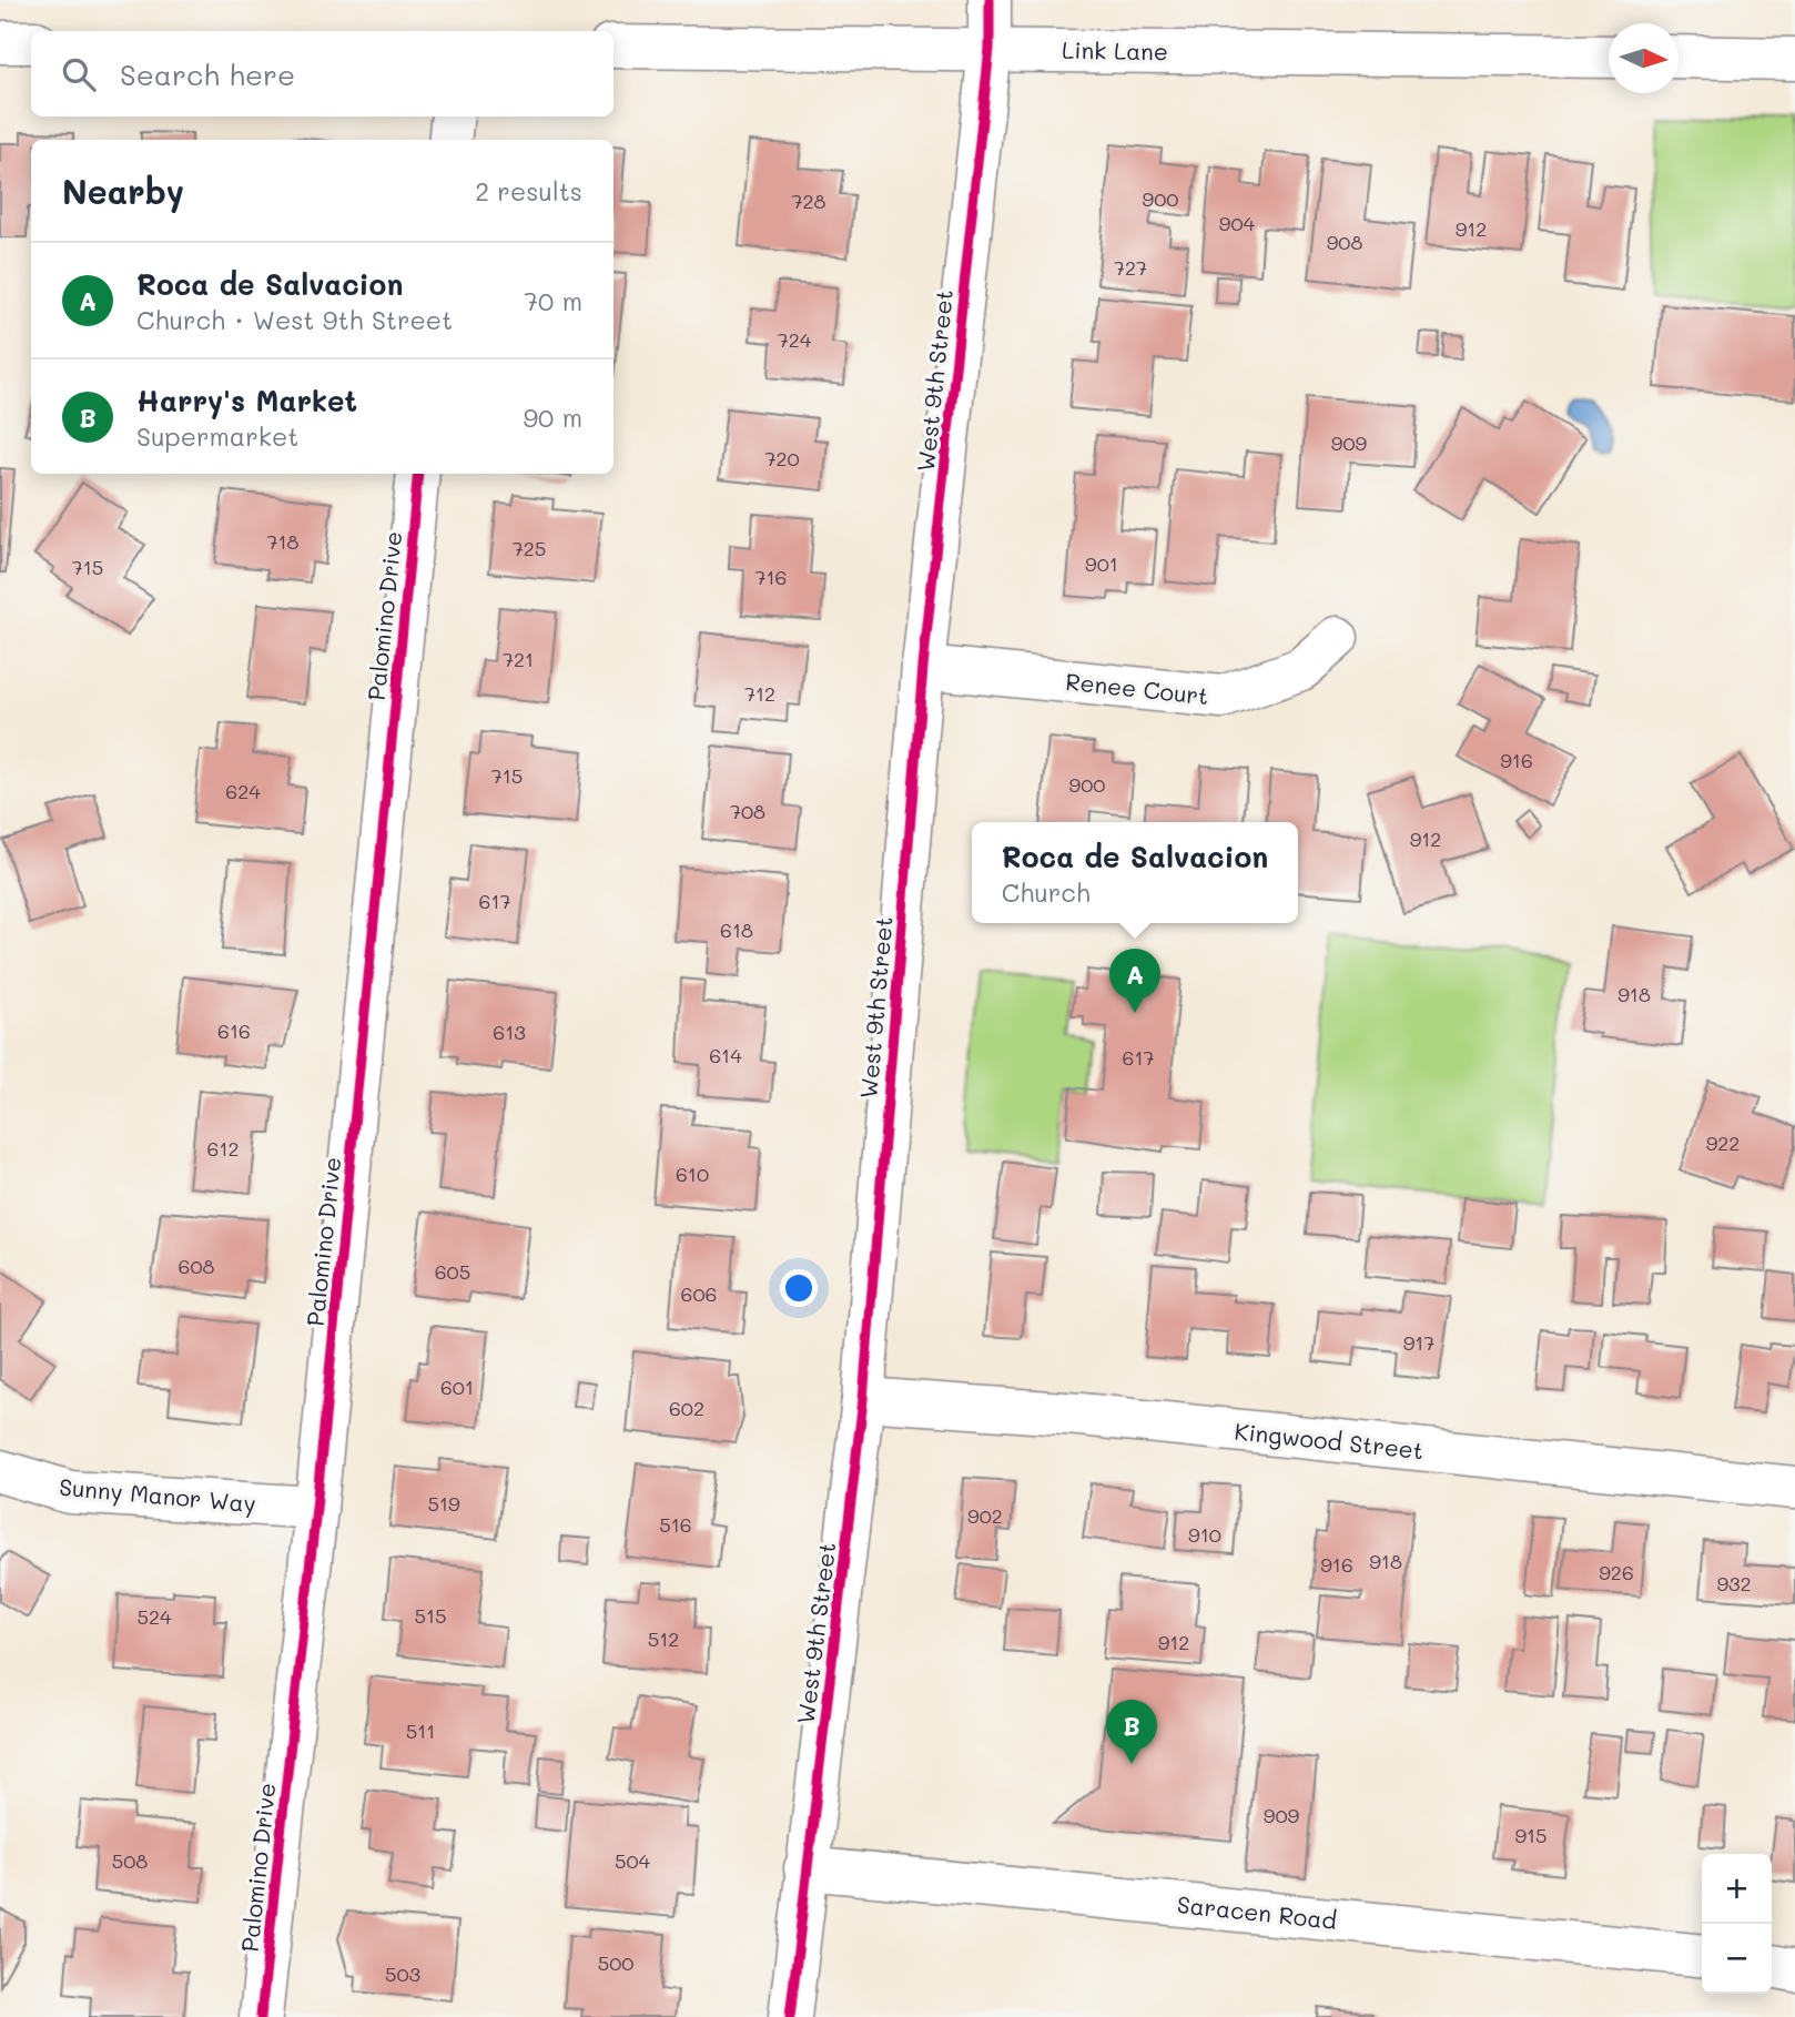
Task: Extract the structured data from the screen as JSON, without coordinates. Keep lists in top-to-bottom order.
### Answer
{
  "streets": {
    "street": [
      "Link Lane",
      "West 9th Street",
      "Palomino Drive",
      "Renee Court",
      "Kingwood Street",
      "Sunny Manor Way",
      "Saracen Road"
    ]
  },
  "crossings": [
    ["Link Lane", "West 9th Street"],
    ["West 9th Street", "Renee Court"],
    ["West 9th Street", "Kingwood Street"],
    ["West 9th Street", "Saracen Road"],
    ["Palomino Drive", "Sunny Manor Way"]
  ],
  "house_numbers": [
    "900",
    "728",
    "904",
    "912",
    "908",
    "727",
    "724",
    "909",
    "720",
    "718",
    "725",
    "901",
    "715",
    "716",
    "721",
    "712",
    "916",
    "715",
    "900",
    "624",
    "708",
    "912",
    "617",
    "618",
    "918",
    "616",
    "613",
    "614",
    "617",
    "922",
    "612",
    "610",
    "608",
    "605",
    "606",
    "917",
    "601",
    "602",
    "519",
    "902",
    "516",
    "910",
    "918",
    "916",
    "926",
    "932",
    "515",
    "524",
    "512",
    "912",
    "511",
    "909",
    "915",
    "508",
    "504",
    "500",
    "503"
  ],
  "north": "right",
  "page": {
    "search": "Search here",
    "heading": ["Nearby", "2 results"],
    "list": [
      {
        "mark": "A",
        "name": "Roca de Salvacion",
        "note": "Church · West 9th Street",
        "value": "70 m"
      },
      {
        "mark": "B",
        "name": "Harry's Market",
        "note": "Supermarket",
        "value": "90 m"
      }
    ],
    "popup": ["Roca de Salvacion", "Church"],
    "pins": ["A", "B"],
    "map_buttons": ["+", "−"]
  }
}
